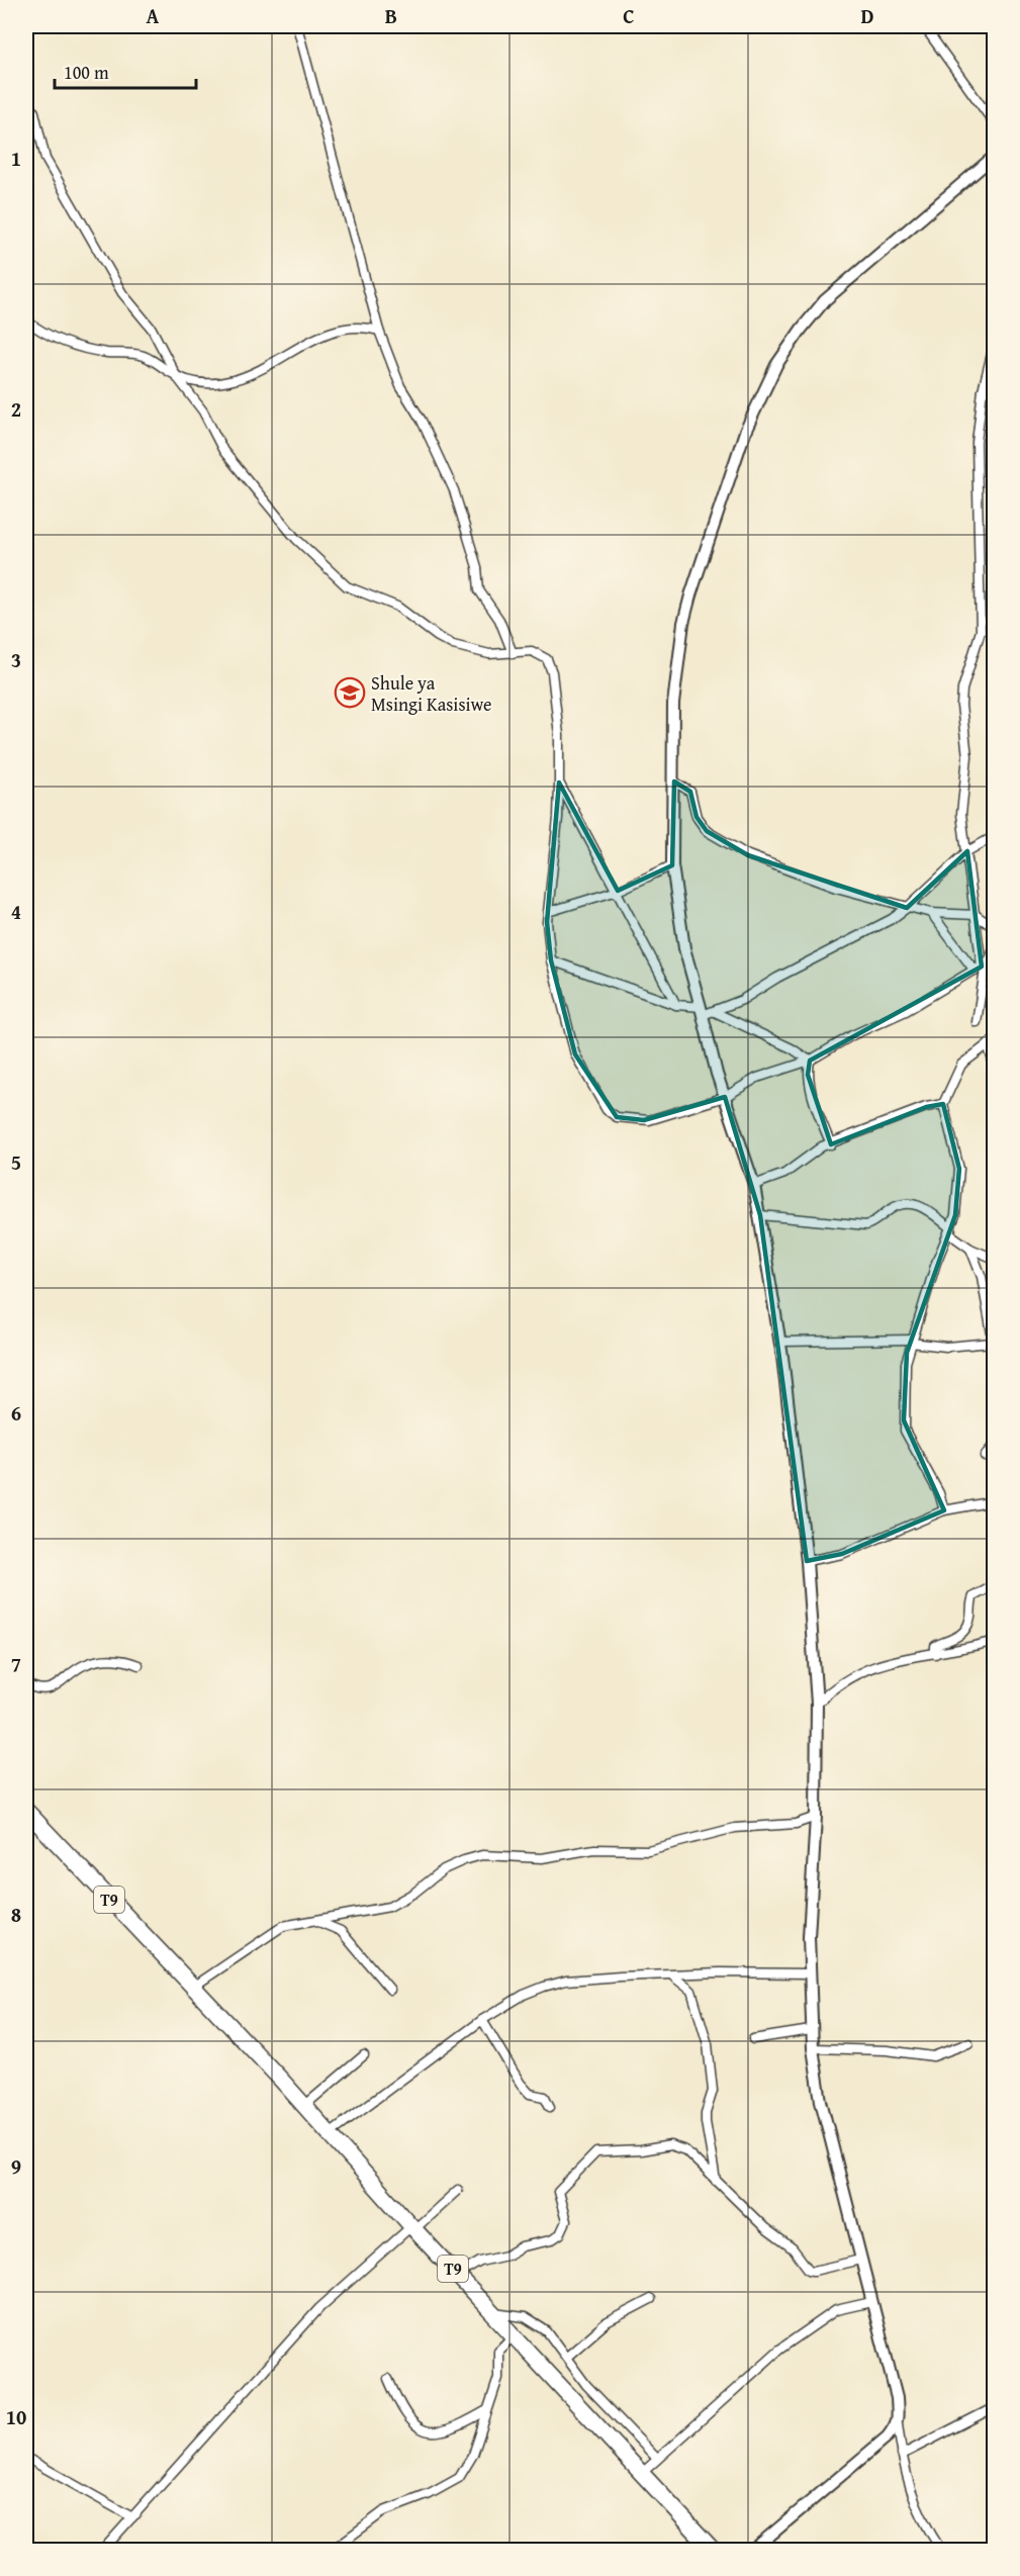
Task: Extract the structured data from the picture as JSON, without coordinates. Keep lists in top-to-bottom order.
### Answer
{
  "streets": {
    "highway": ["T9"]
  },
  "places": {
    "school or university": ["Shule ya Msingi Kasisiwe"]
  },
  "scale_bar": "100 m",
  "grid": {
    "columns": [
      "A",
      "B",
      "C",
      "D"
    ],
    "rows": [
      "1",
      "2",
      "3",
      "4",
      "5",
      "6",
      "7",
      "8",
      "9",
      "10"
    ]
  }
}
